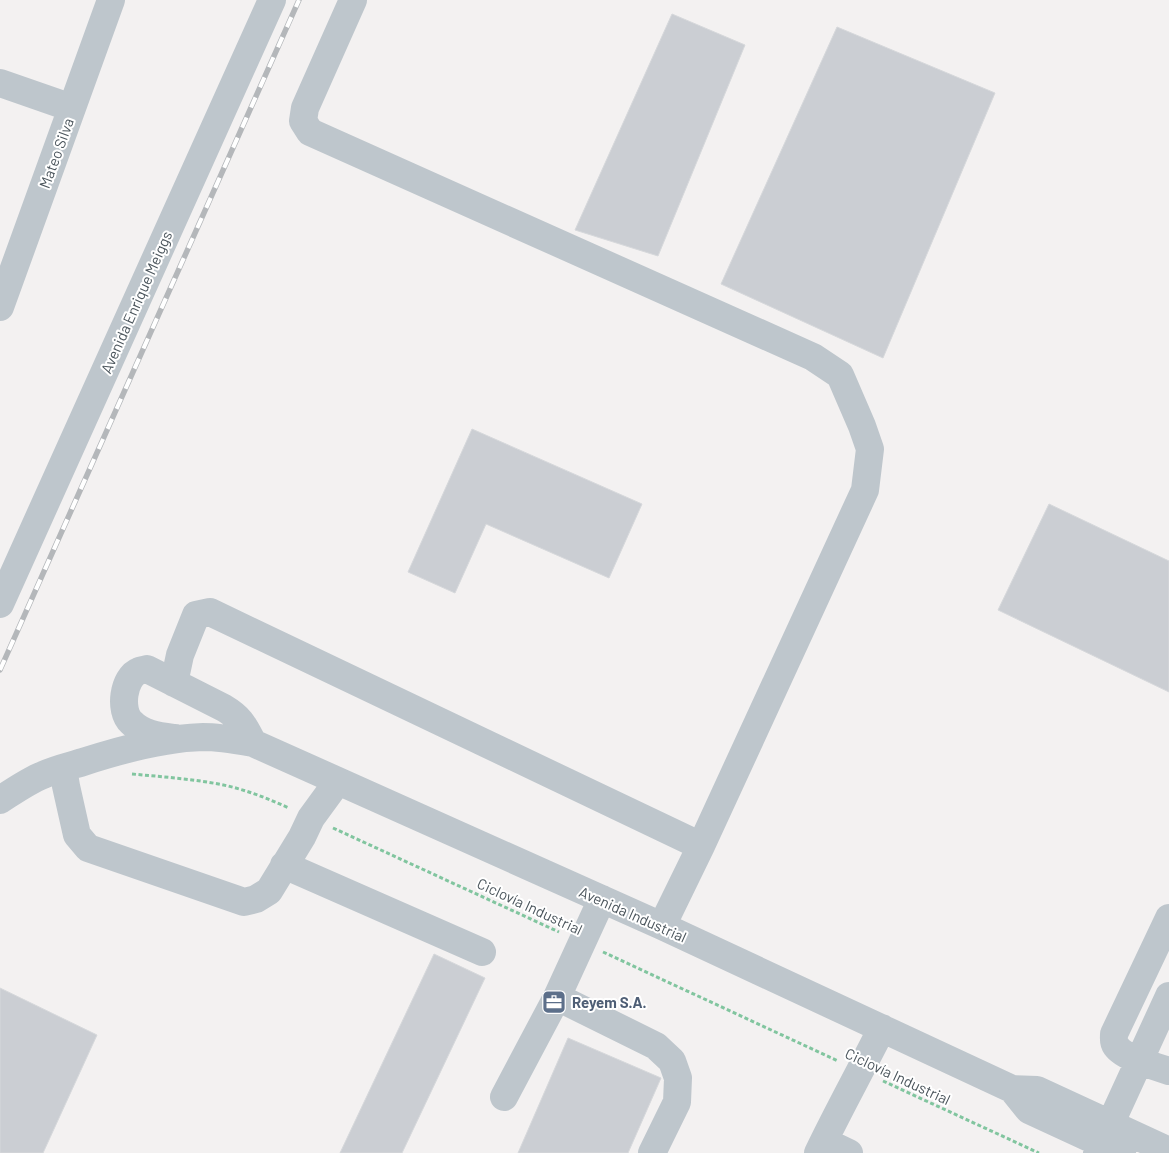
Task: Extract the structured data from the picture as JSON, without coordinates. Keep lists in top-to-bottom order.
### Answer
{
  "streets": {
    "street": ["Mateo Silva", "Avenida Enrique Meiggs", "Avenida Industrial"],
    "path": ["Ciclovía Industrial"]
  },
  "places": {
    "office": ["Reyem S.A."]
  }
}
